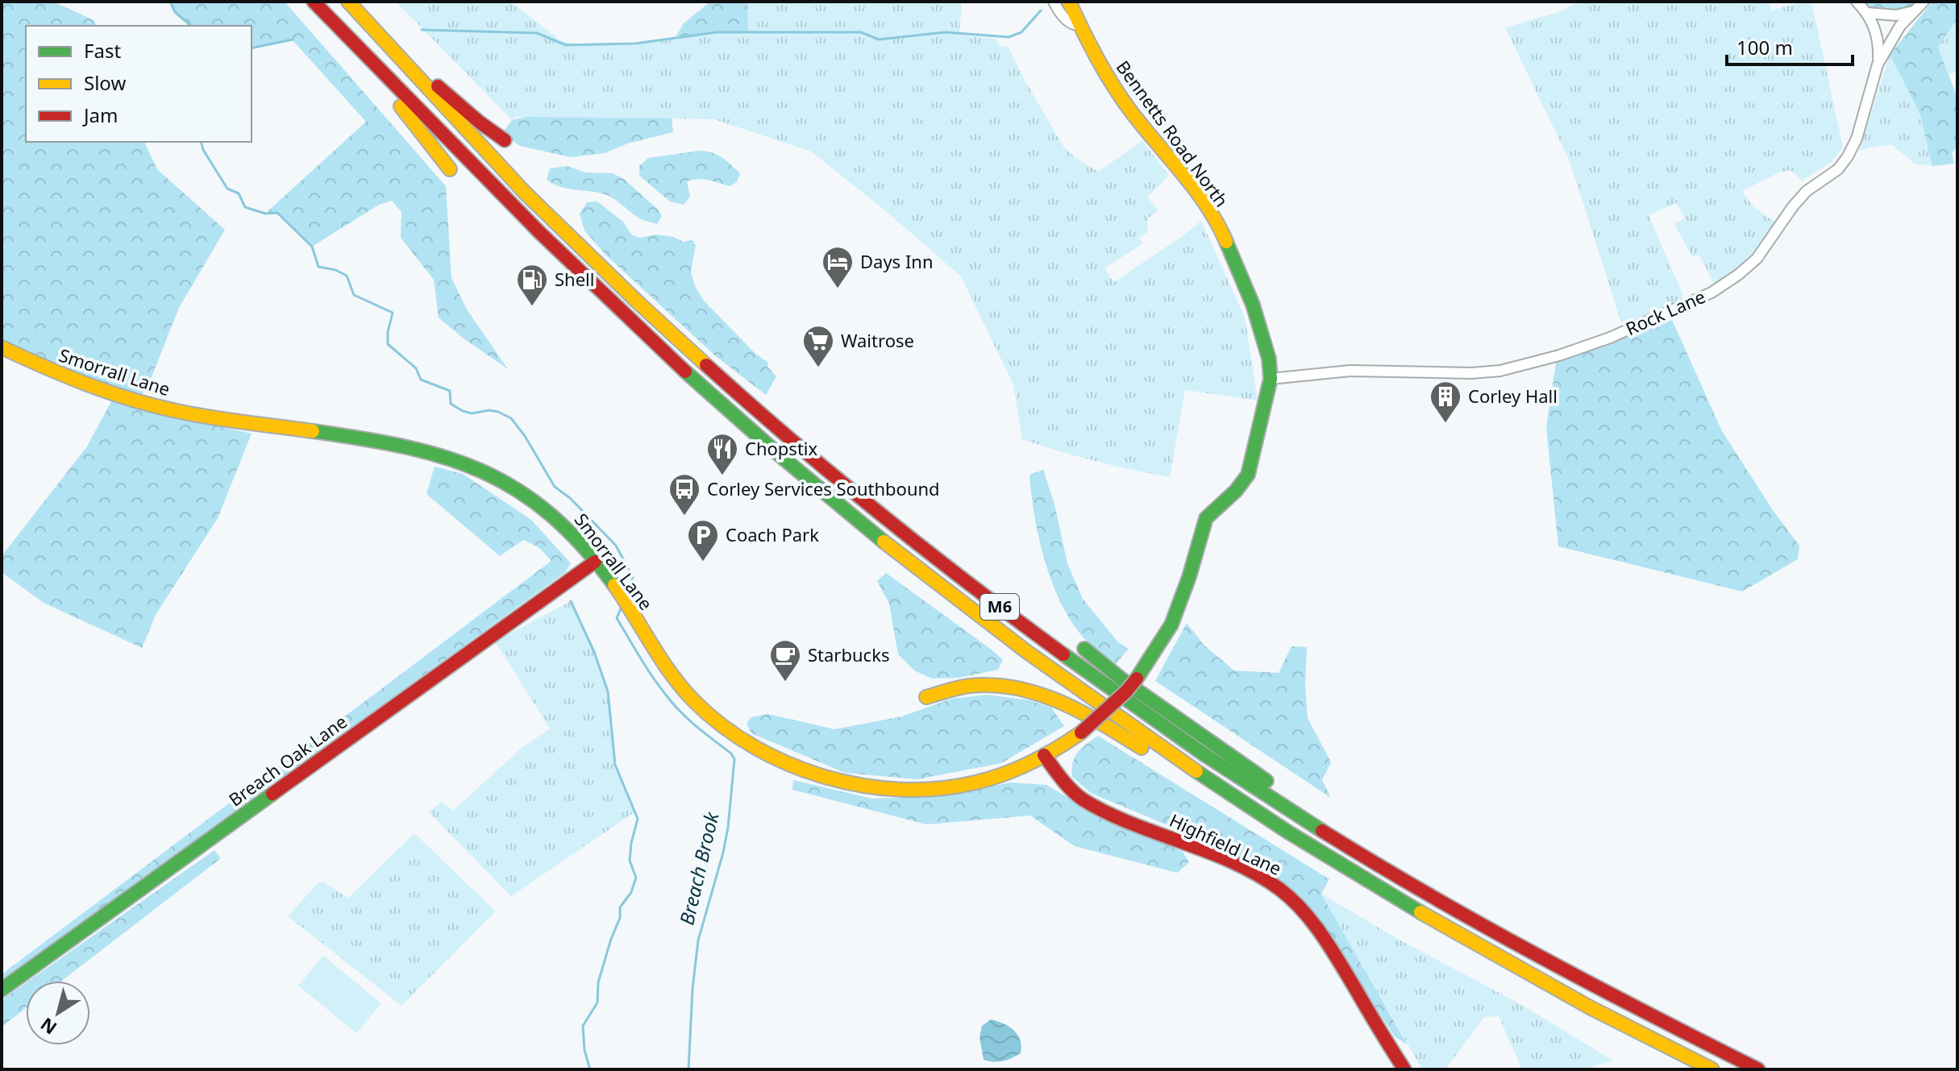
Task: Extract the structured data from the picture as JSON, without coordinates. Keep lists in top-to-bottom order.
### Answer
{
  "streets": {
    "main road": [
      "Bennetts Road North",
      "Smorrall Lane",
      "M6",
      "Breach Oak Lane",
      "Highfield Lane"
    ],
    "street": ["Rock Lane"]
  },
  "crossings": [
    ["Bennetts Road North", "Rock Lane"],
    ["Bennetts Road North", "Smorrall Lane"],
    ["Bennetts Road North", "Highfield Lane"],
    ["Smorrall Lane", "Breach Oak Lane"],
    ["Smorrall Lane", "Highfield Lane"]
  ],
  "water": ["Breach Brook"],
  "places": {
    "hotel": ["Days Inn"],
    "fuel station": ["Shell"],
    "supermarket": ["Waitrose"],
    "building": ["Corley Hall"],
    "restaurant": ["Chopstix"],
    "bus stop": ["Corley Services Southbound"],
    "parking": ["Coach Park"],
    "cafe": ["Starbucks"]
  },
  "legend": ["Fast", "Slow", "Jam"],
  "scale_bar": "100 m",
  "north": "bottom left"
}
